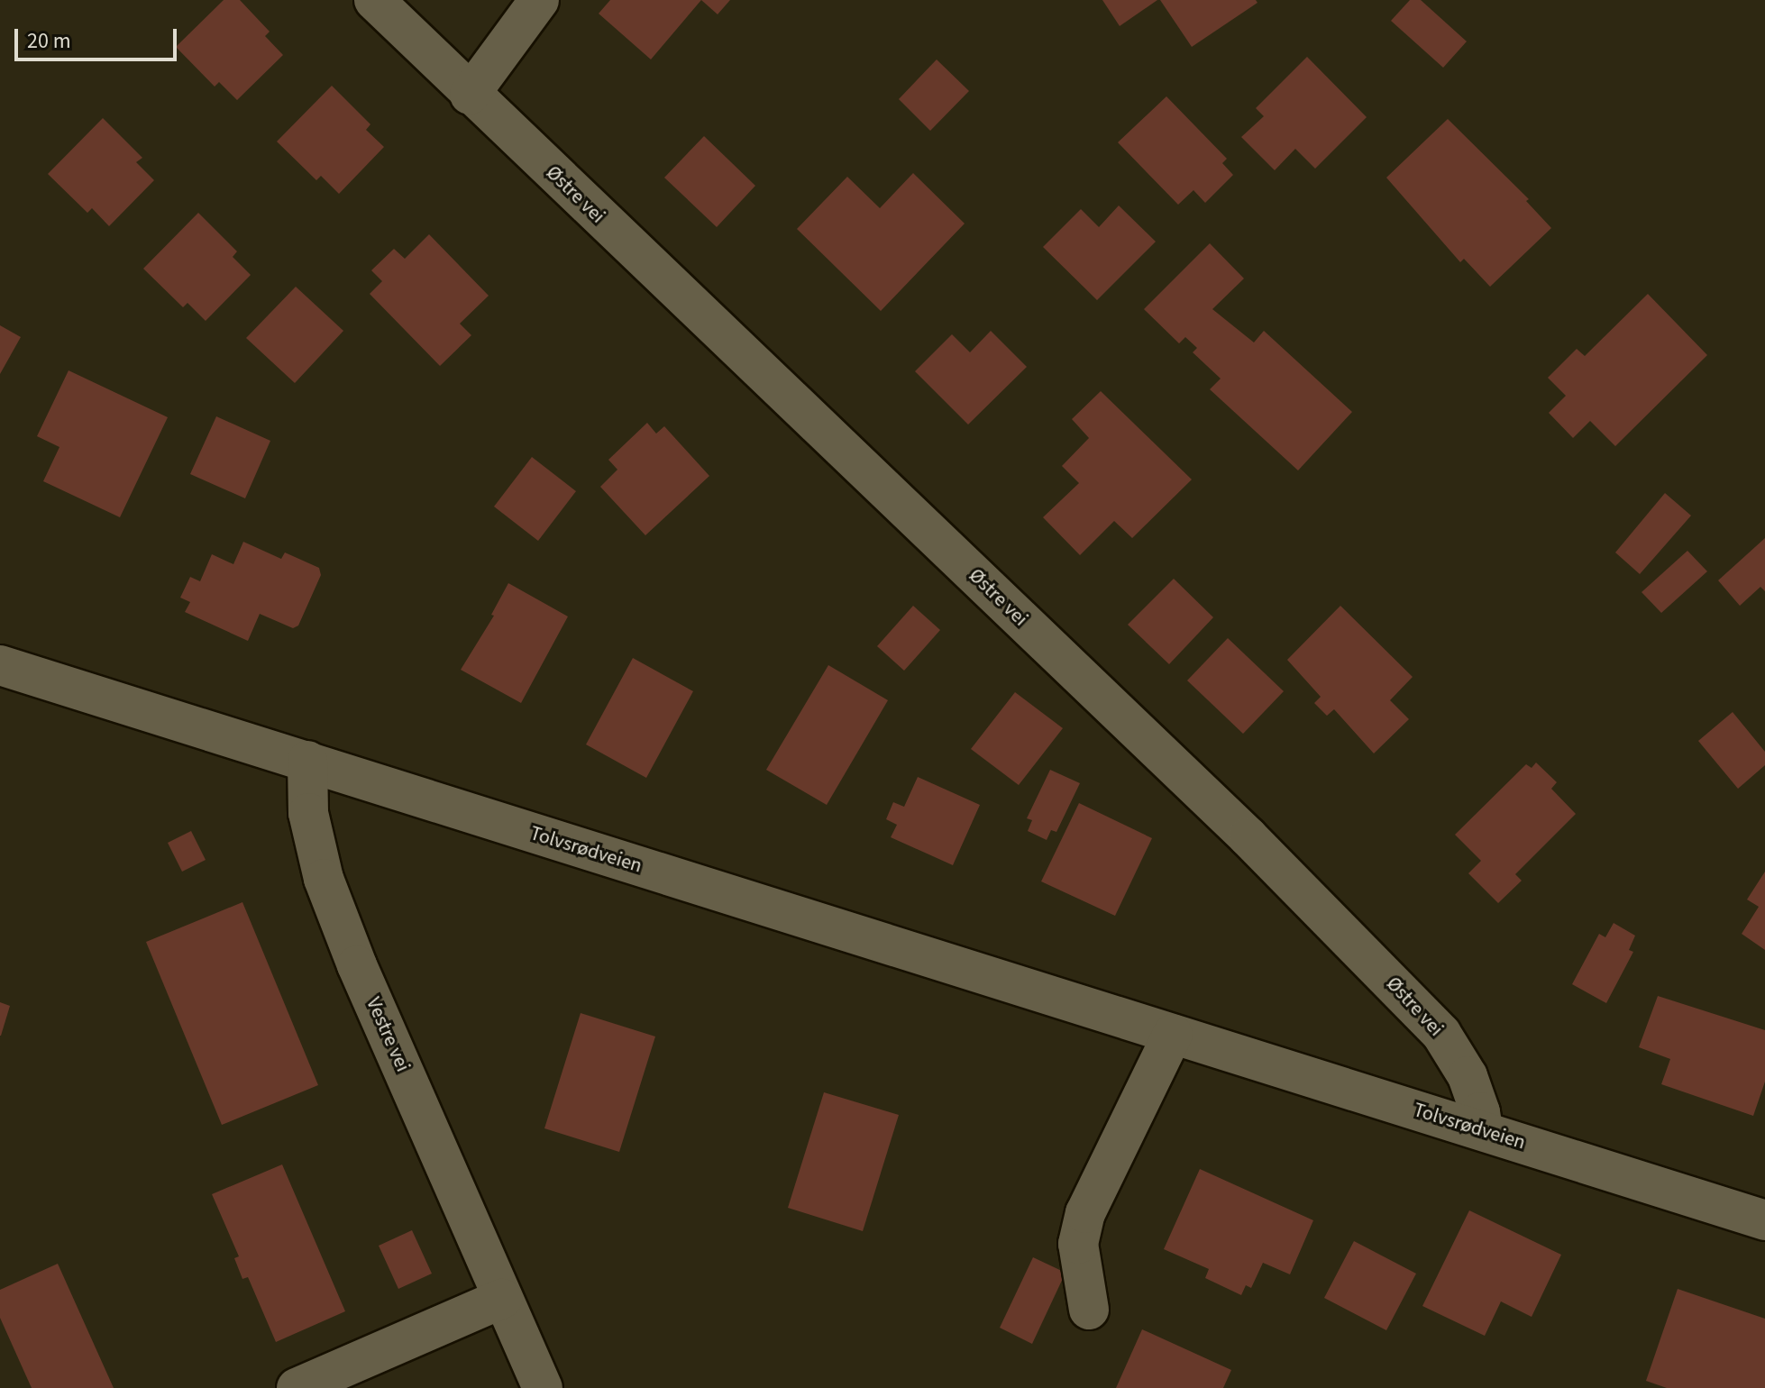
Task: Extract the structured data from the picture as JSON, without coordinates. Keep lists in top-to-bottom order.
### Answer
{
  "streets": {
    "street": ["Østre vei", "Tolvsrødveien", "Vestre vei"]
  },
  "crossings": [
    ["Østre vei", "Tolvsrødveien"],
    ["Tolvsrødveien", "Vestre vei"]
  ],
  "scale_bar": "20 m"
}
